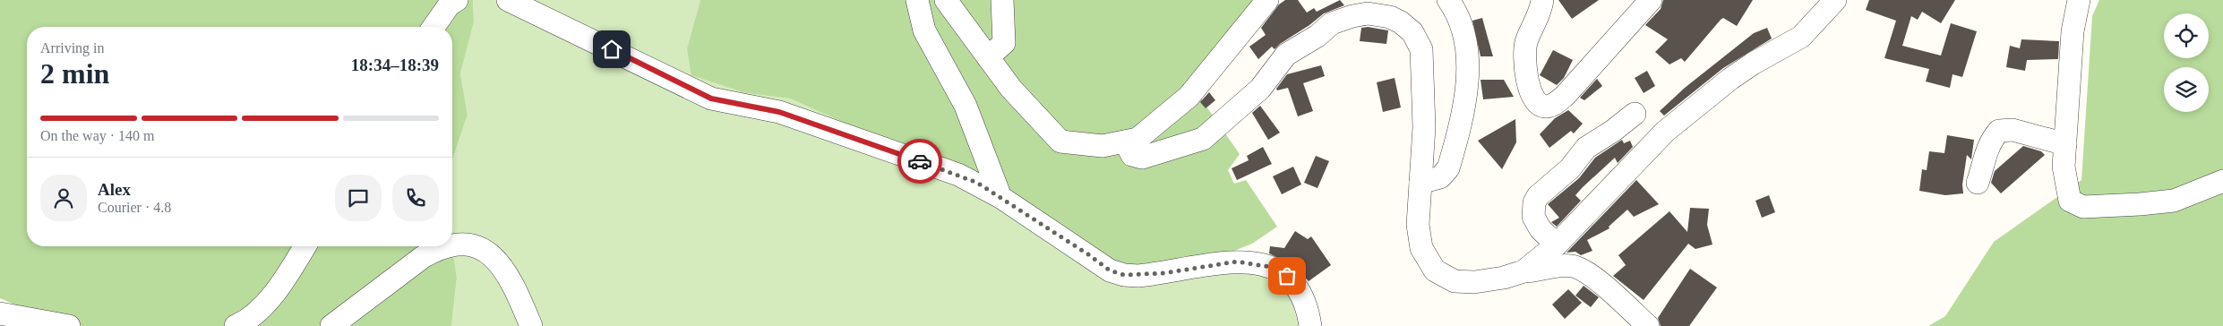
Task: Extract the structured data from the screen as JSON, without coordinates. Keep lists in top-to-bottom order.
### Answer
{
  "page": {
    "heading": ["2 min", "Arriving in", "18:34–18:39"],
    "panel": ["Alex", "Courier · 4.8"],
    "bar": "On the way · 140 m"
  }
}
